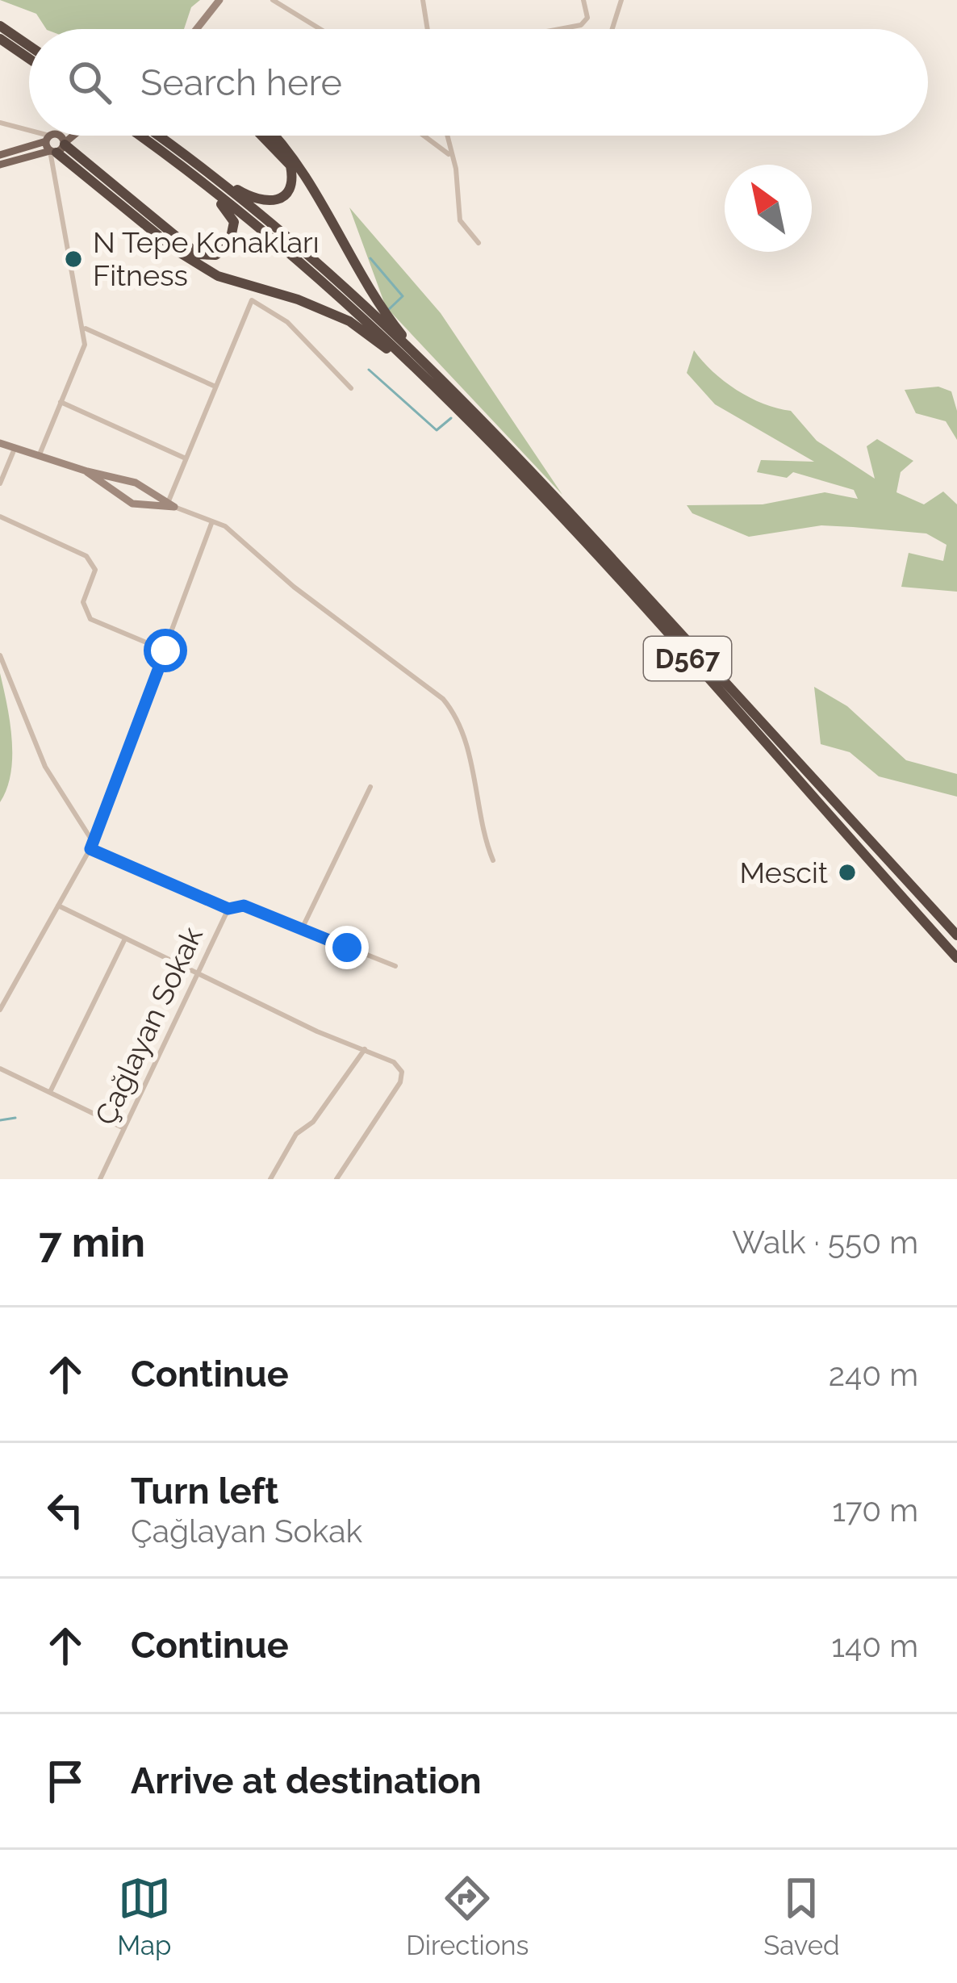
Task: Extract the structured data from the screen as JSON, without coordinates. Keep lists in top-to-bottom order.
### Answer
{
  "streets": {
    "highway": ["D567"],
    "street": ["Çağlayan Sokak"]
  },
  "places": ["N Tepe Konakları Fitness", "Mescit"],
  "north": "top left",
  "page": {
    "search": "Search here",
    "heading": ["7 min", "Walk · 550 m"],
    "list": [
      ["Continue", "240 m"],
      ["Turn left", "Çağlayan Sokak", "170 m"],
      ["Continue", "140 m"],
      "Arrive at destination"
    ],
    "nav": ["Map", "Directions", "Saved"]
  }
}
